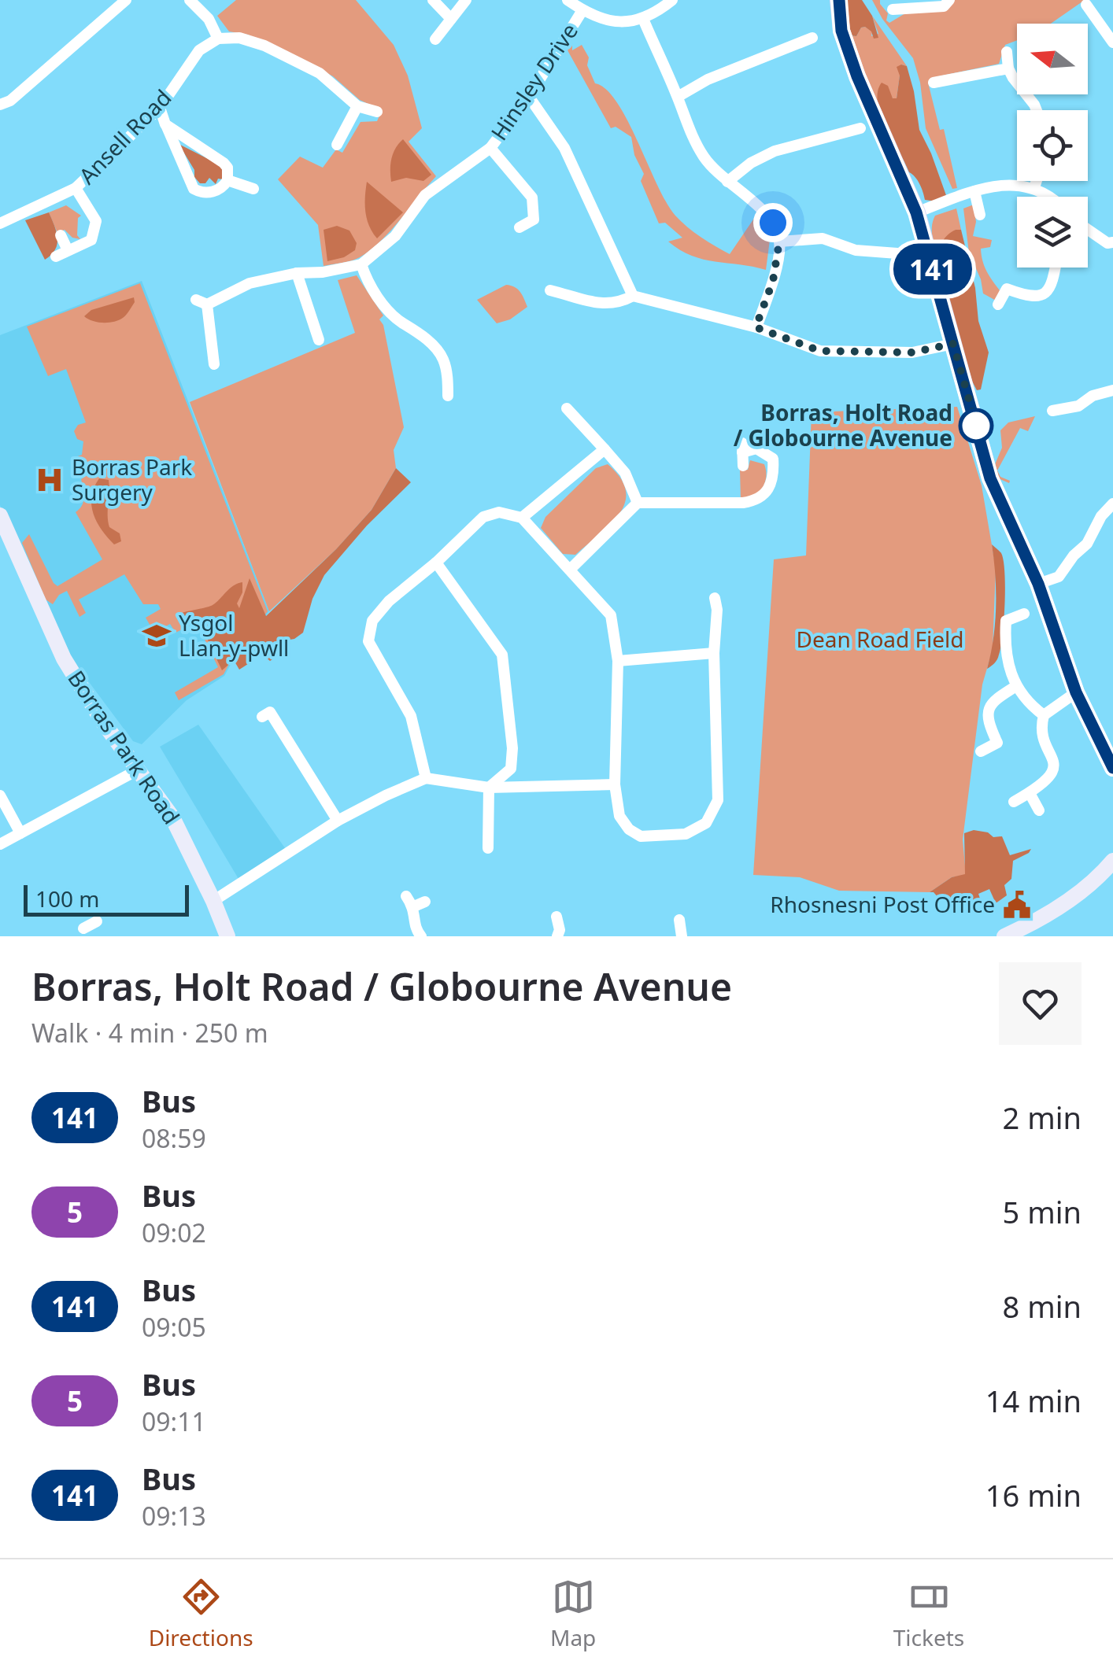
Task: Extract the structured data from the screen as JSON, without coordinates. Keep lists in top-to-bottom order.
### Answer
{
  "streets": {
    "street": ["Hinsley Drive", "Ansell Road", "Borras Park Road"]
  },
  "parks": ["Dean Road Field"],
  "places": {
    "other": ["Borras, Holt Road / Globourne Avenue"],
    "hospital": ["Borras Park Surgery"],
    "school or university": ["Ysgol Llan-y-pwll"],
    "public building": ["Rhosnesni Post Office"]
  },
  "lines": ["bus line 141"],
  "scale_bar": "100 m",
  "north": "left",
  "page": {
    "on_map": "141",
    "scale": "100 m",
    "heading": ["Borras, Holt Road / Globourne Avenue", "Walk · 4 min · 250 m"],
    "list": [
      {
        "mark": "141",
        "name": "Bus",
        "note": "08:59",
        "value": "2 min"
      },
      {
        "mark": "5",
        "name": "Bus",
        "note": "09:02",
        "value": "5 min"
      },
      {
        "mark": "141",
        "name": "Bus",
        "note": "09:05",
        "value": "8 min"
      },
      {
        "mark": "5",
        "name": "Bus",
        "note": "09:11",
        "value": "14 min"
      },
      {
        "mark": "141",
        "name": "Bus",
        "note": "09:13",
        "value": "16 min"
      }
    ],
    "tabs": ["Directions", "Map", "Tickets"]
  }
}
